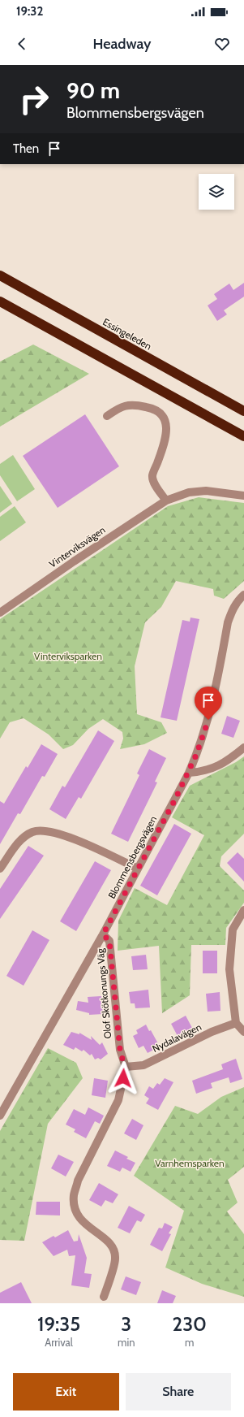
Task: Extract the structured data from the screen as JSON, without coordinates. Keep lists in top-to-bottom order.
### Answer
{
  "streets": {
    "highway": ["Essingeleden"],
    "street": [
      "Vinterviksvägen",
      "Blommensbergsvägen",
      "Olof Skötkonungs Väg",
      "Nydalavägen"
    ]
  },
  "crossings": [
    ["Blommensbergsvägen", "Olof Skötkonungs Väg"],
    ["Olof Skötkonungs Väg", "Nydalavägen"]
  ],
  "parks": ["Vinterviksparken", "Varnhemsparken"],
  "page": {
    "status": "19:32",
    "header": "Headway",
    "turn": ["90 m", "Blommensbergsvägen"],
    "then": "Then",
    "eta": [
      "19:35",
      "Arrival",
      "3",
      "min",
      "230",
      "m"
    ],
    "buttons": ["Exit", "Share"]
  }
}
